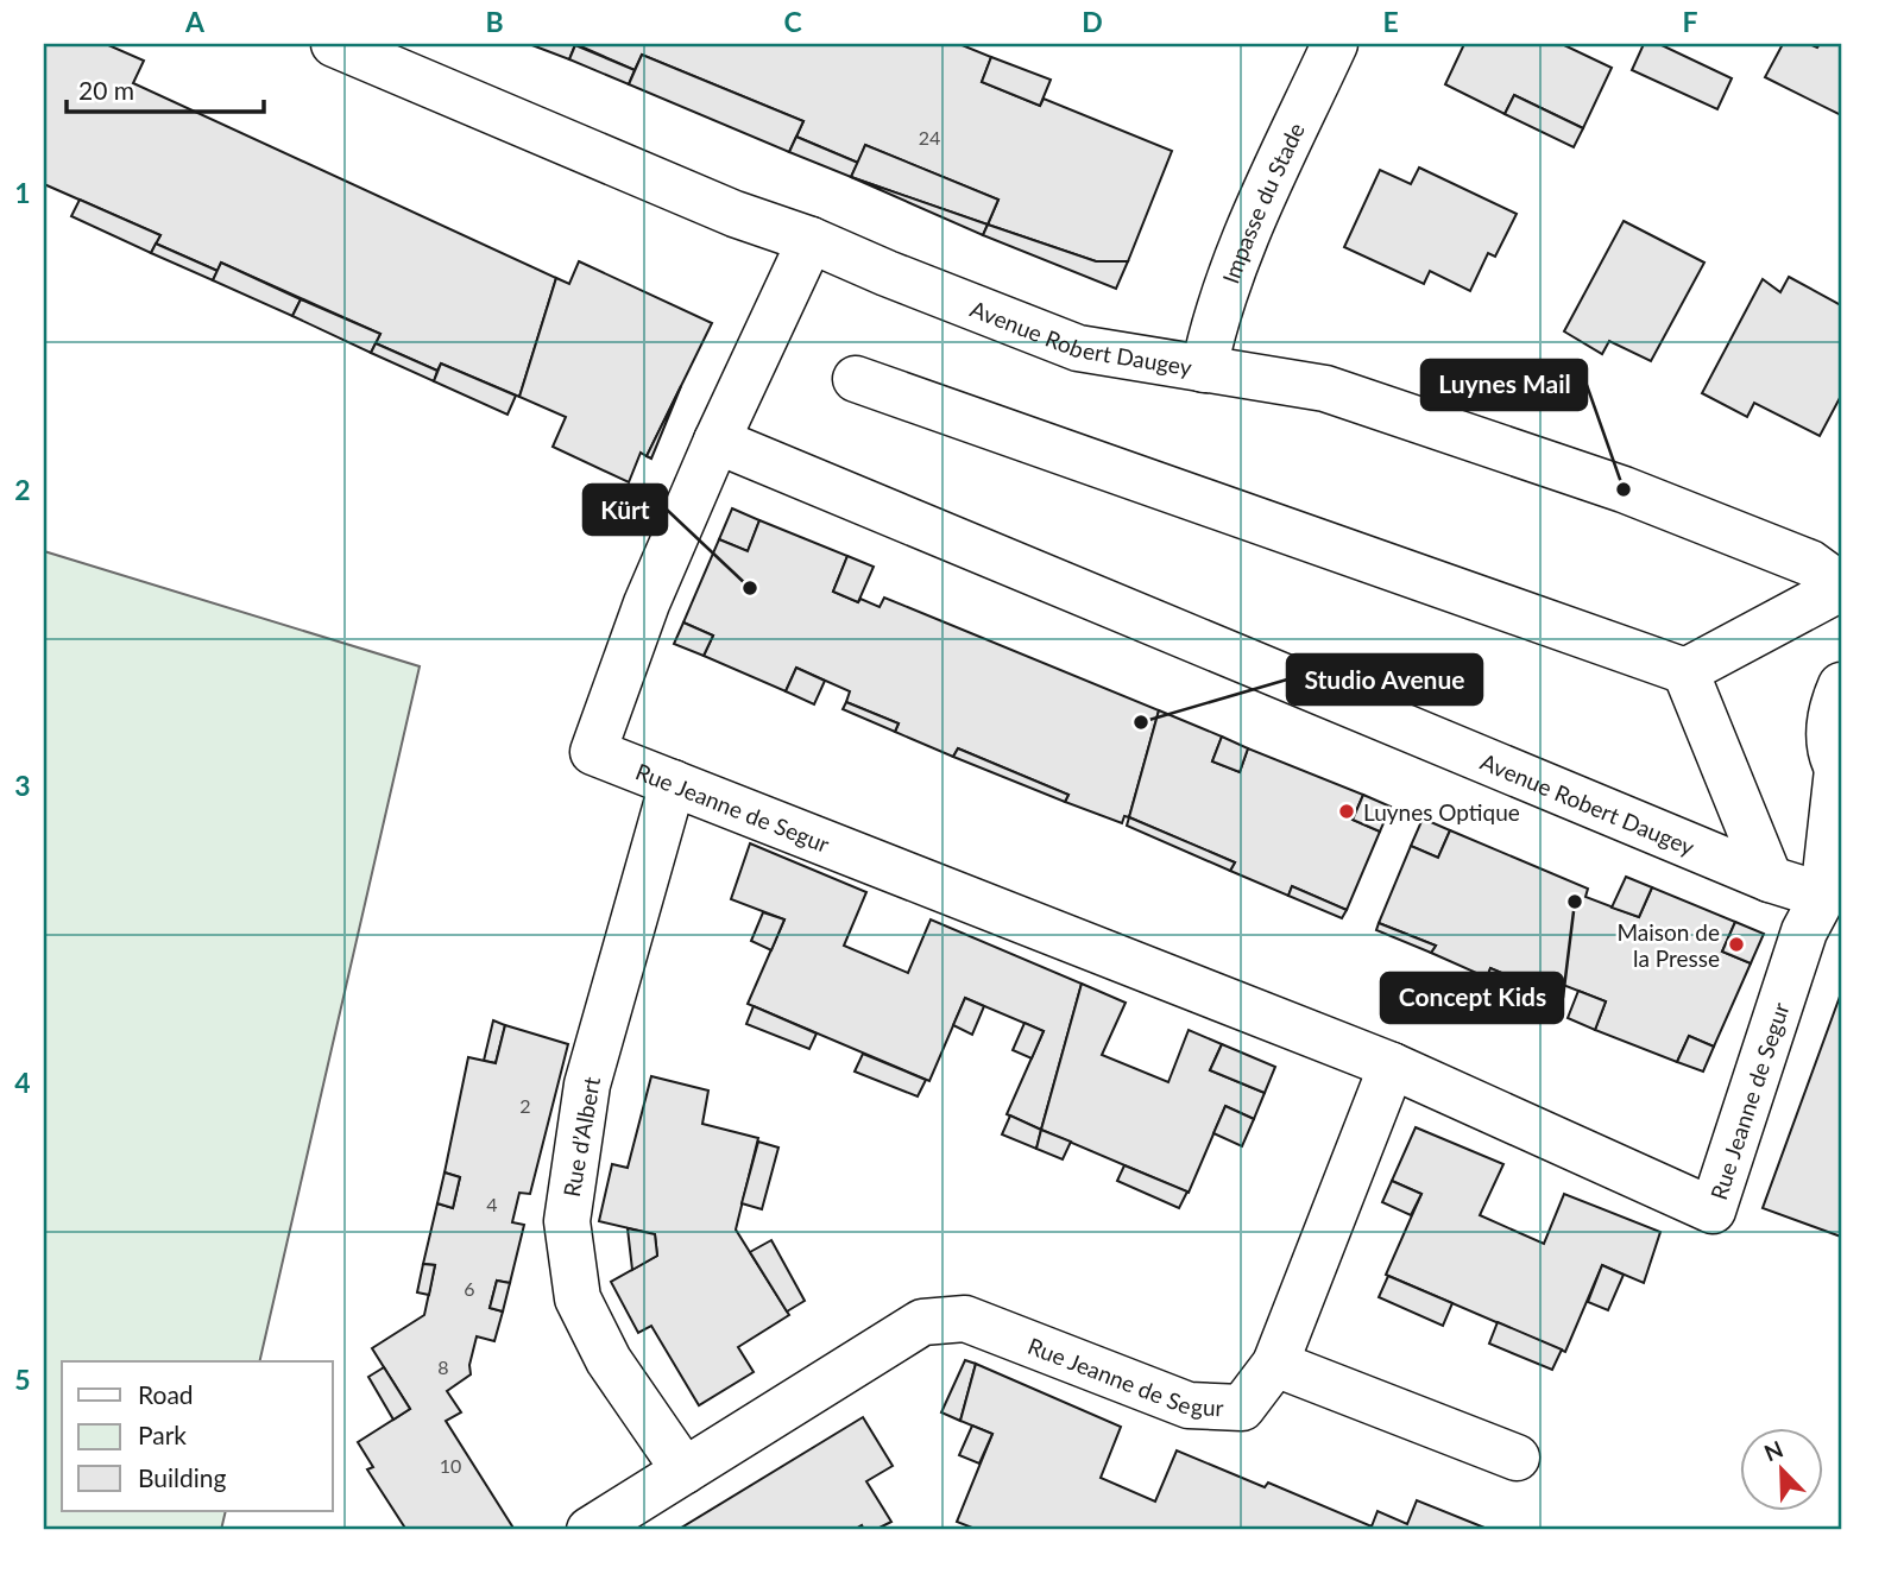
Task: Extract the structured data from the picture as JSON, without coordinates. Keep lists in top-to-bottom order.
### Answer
{
  "streets": {
    "street": [
      "Impasse du Stade",
      "Avenue Robert Daugey",
      "Rue Jeanne de Segur",
      "Rue d’Albert"
    ]
  },
  "crossings": [
    ["Impasse du Stade", "Avenue Robert Daugey"],
    ["Avenue Robert Daugey", "Rue Jeanne de Segur"],
    ["Rue Jeanne de Segur", "Rue d’Albert"]
  ],
  "places": [
    "Luynes Mail",
    "Kürt",
    "Studio Avenue",
    "Luynes Optique",
    "Concept Kids",
    "Maison de la Presse"
  ],
  "house_numbers": [
    "24",
    "2",
    "4",
    "6",
    "8",
    "10"
  ],
  "legend": ["Road", "Park", "Building"],
  "scale_bar": "20 m",
  "north": "top left",
  "grid": {
    "columns": [
      "A",
      "B",
      "C",
      "D",
      "E",
      "F"
    ],
    "rows": [
      "1",
      "2",
      "3",
      "4",
      "5"
    ]
  }
}
